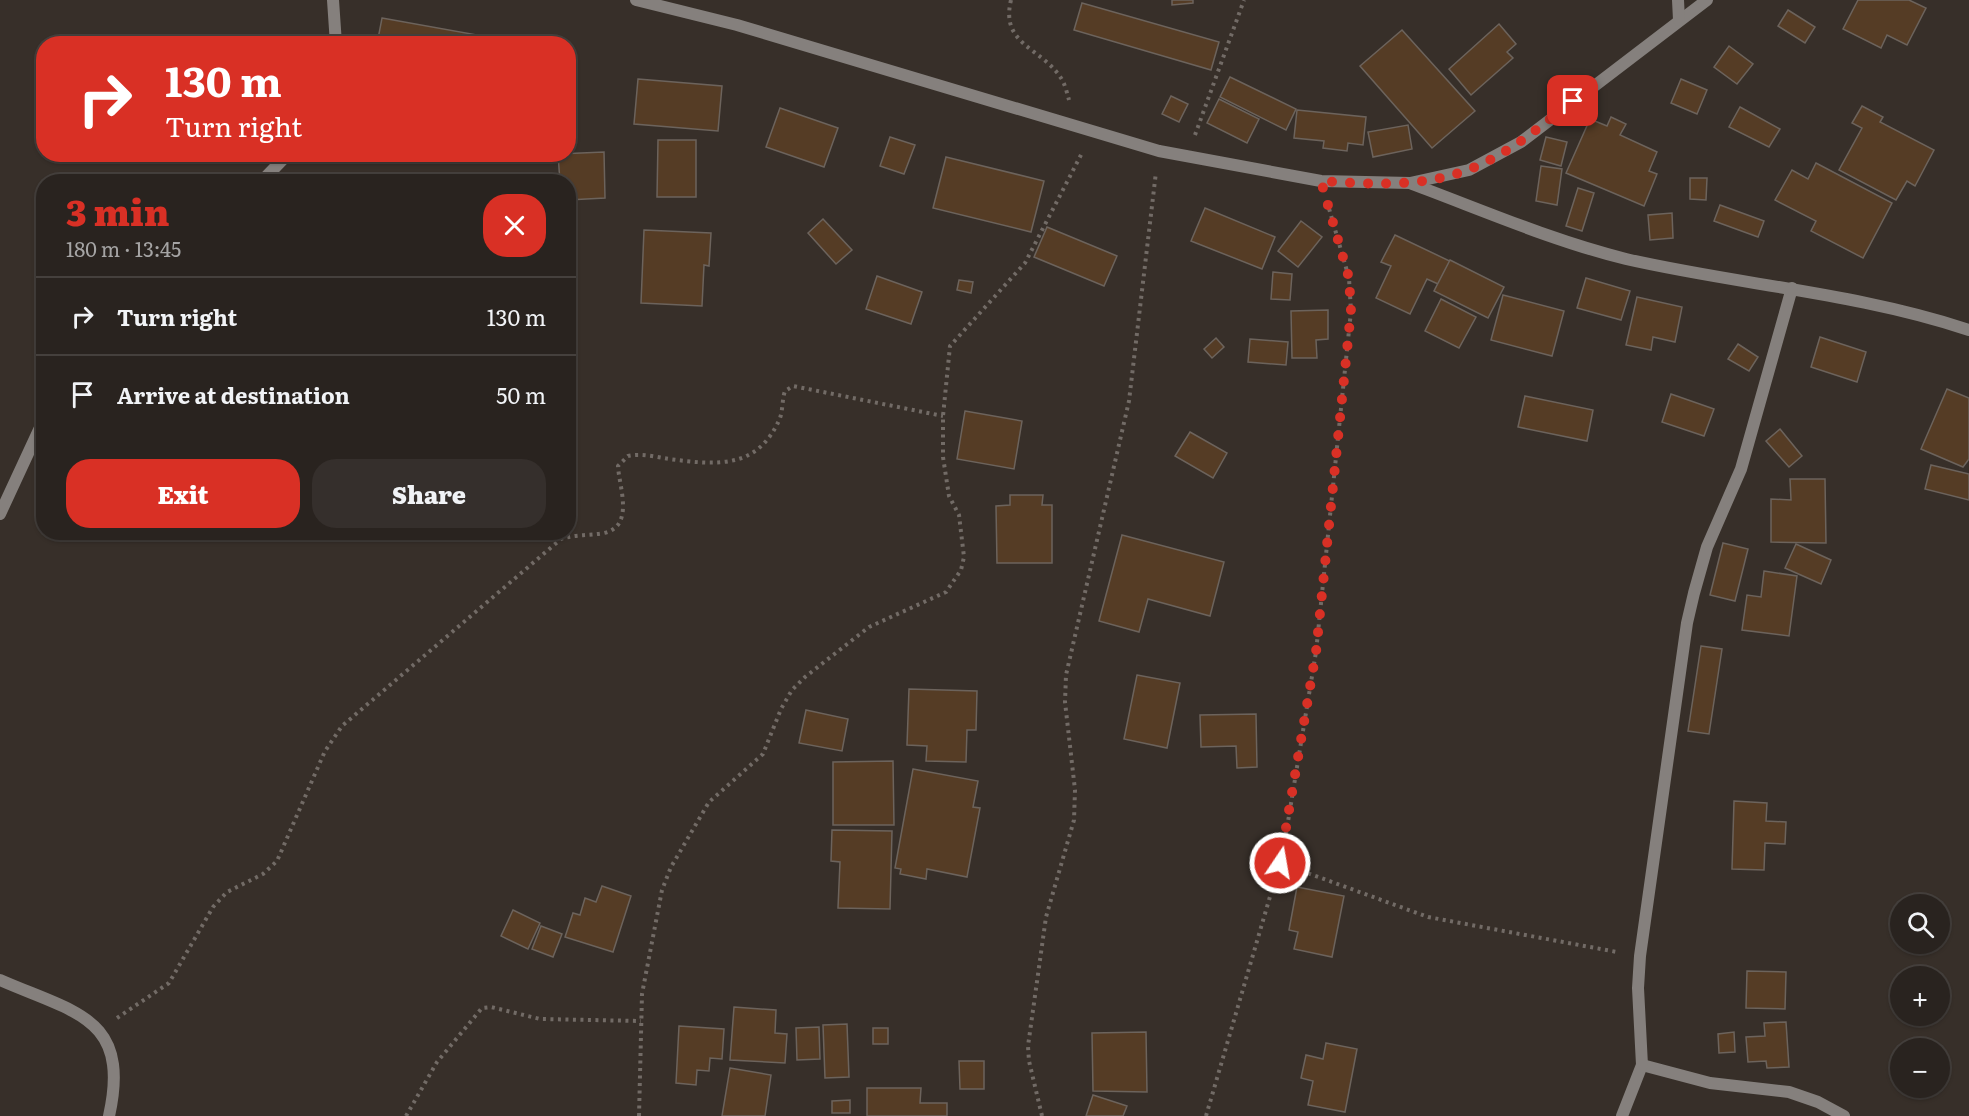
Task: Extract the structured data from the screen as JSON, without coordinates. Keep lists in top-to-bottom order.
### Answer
{
  "page": {
    "turn": ["130 m", "Turn right"],
    "heading": ["3 min", "180 m · 13:45"],
    "list": [
      {
        "name": "Turn right",
        "value": "130 m"
      },
      {
        "name": "Arrive at destination",
        "value": "50 m"
      }
    ],
    "buttons": ["Exit", "Share"],
    "map_buttons": ["+", "−"]
  }
}
